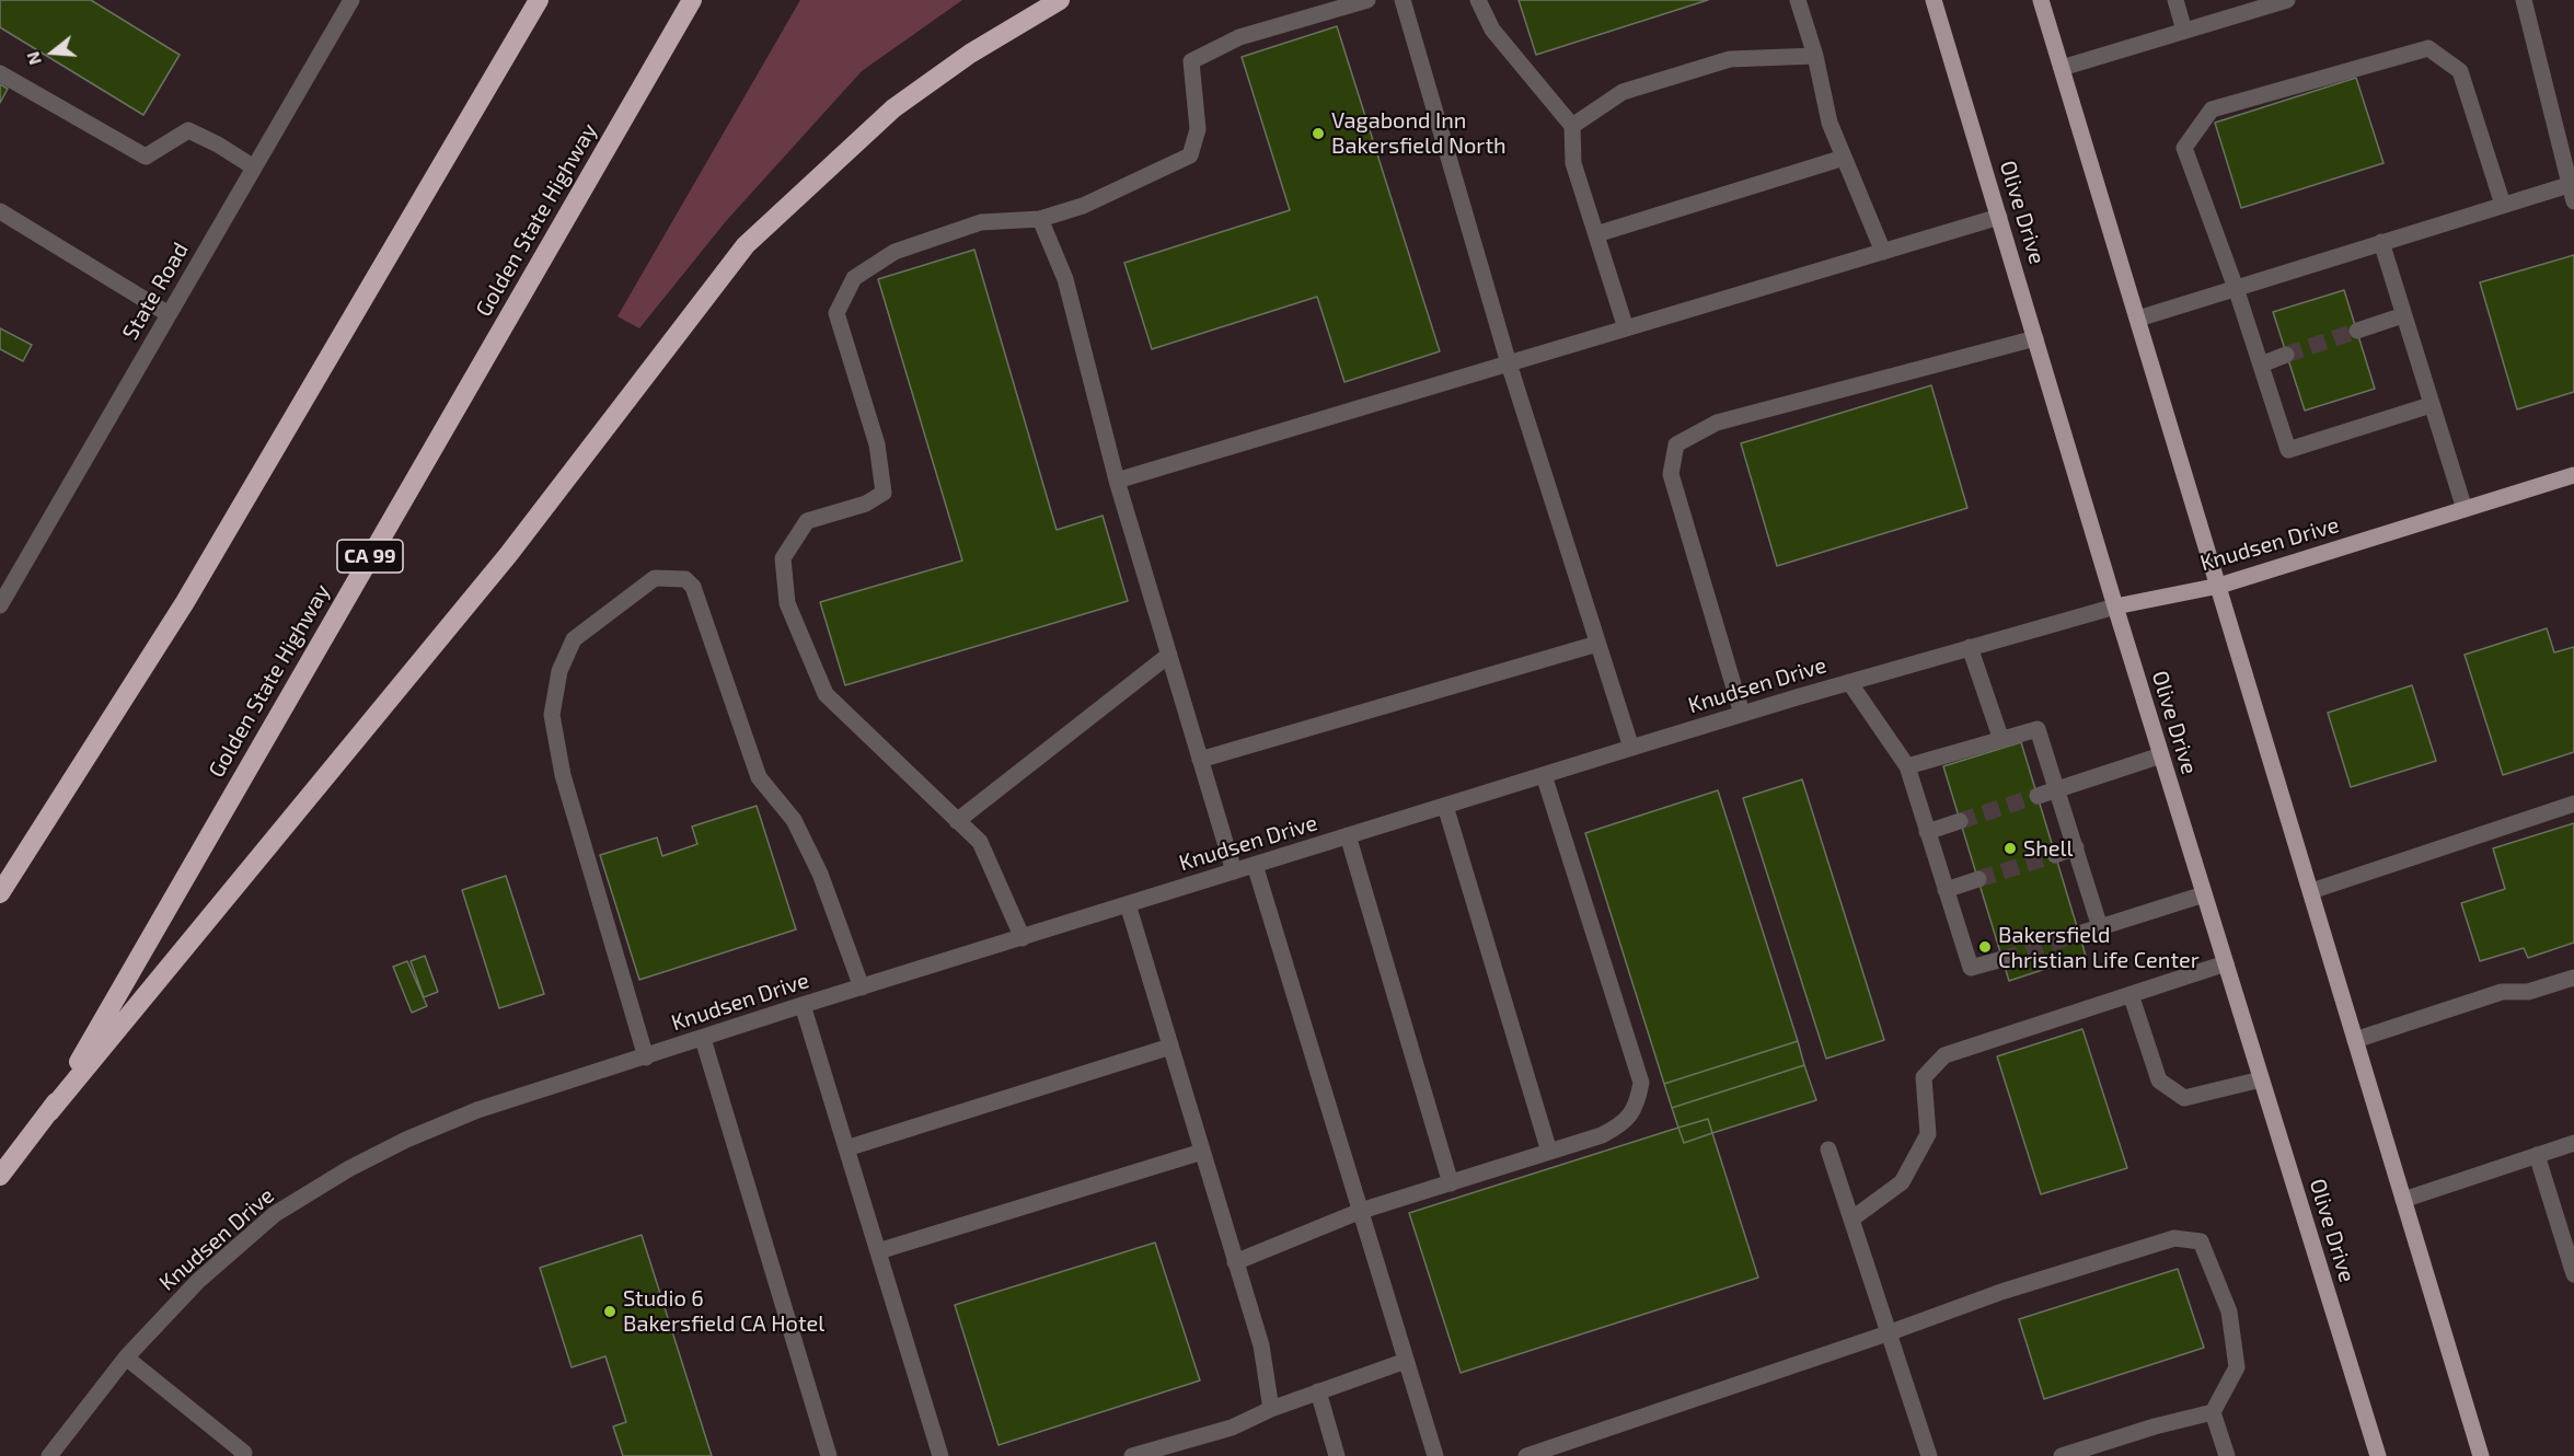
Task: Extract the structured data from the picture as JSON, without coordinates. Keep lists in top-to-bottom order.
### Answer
{
  "streets": {
    "highway": ["Golden State Highway", "CA 99"],
    "main road": ["Olive Drive", "Knudsen Drive"],
    "street": ["State Road"]
  },
  "crossings": [
    ["Olive Drive", "Knudsen Drive"]
  ],
  "places": [
    "Vagabond Inn Bakersfield North",
    "Shell",
    "Bakersfield Christian Life Center",
    "Studio 6 Bakersfield CA Hotel"
  ],
  "north": "left"
}
